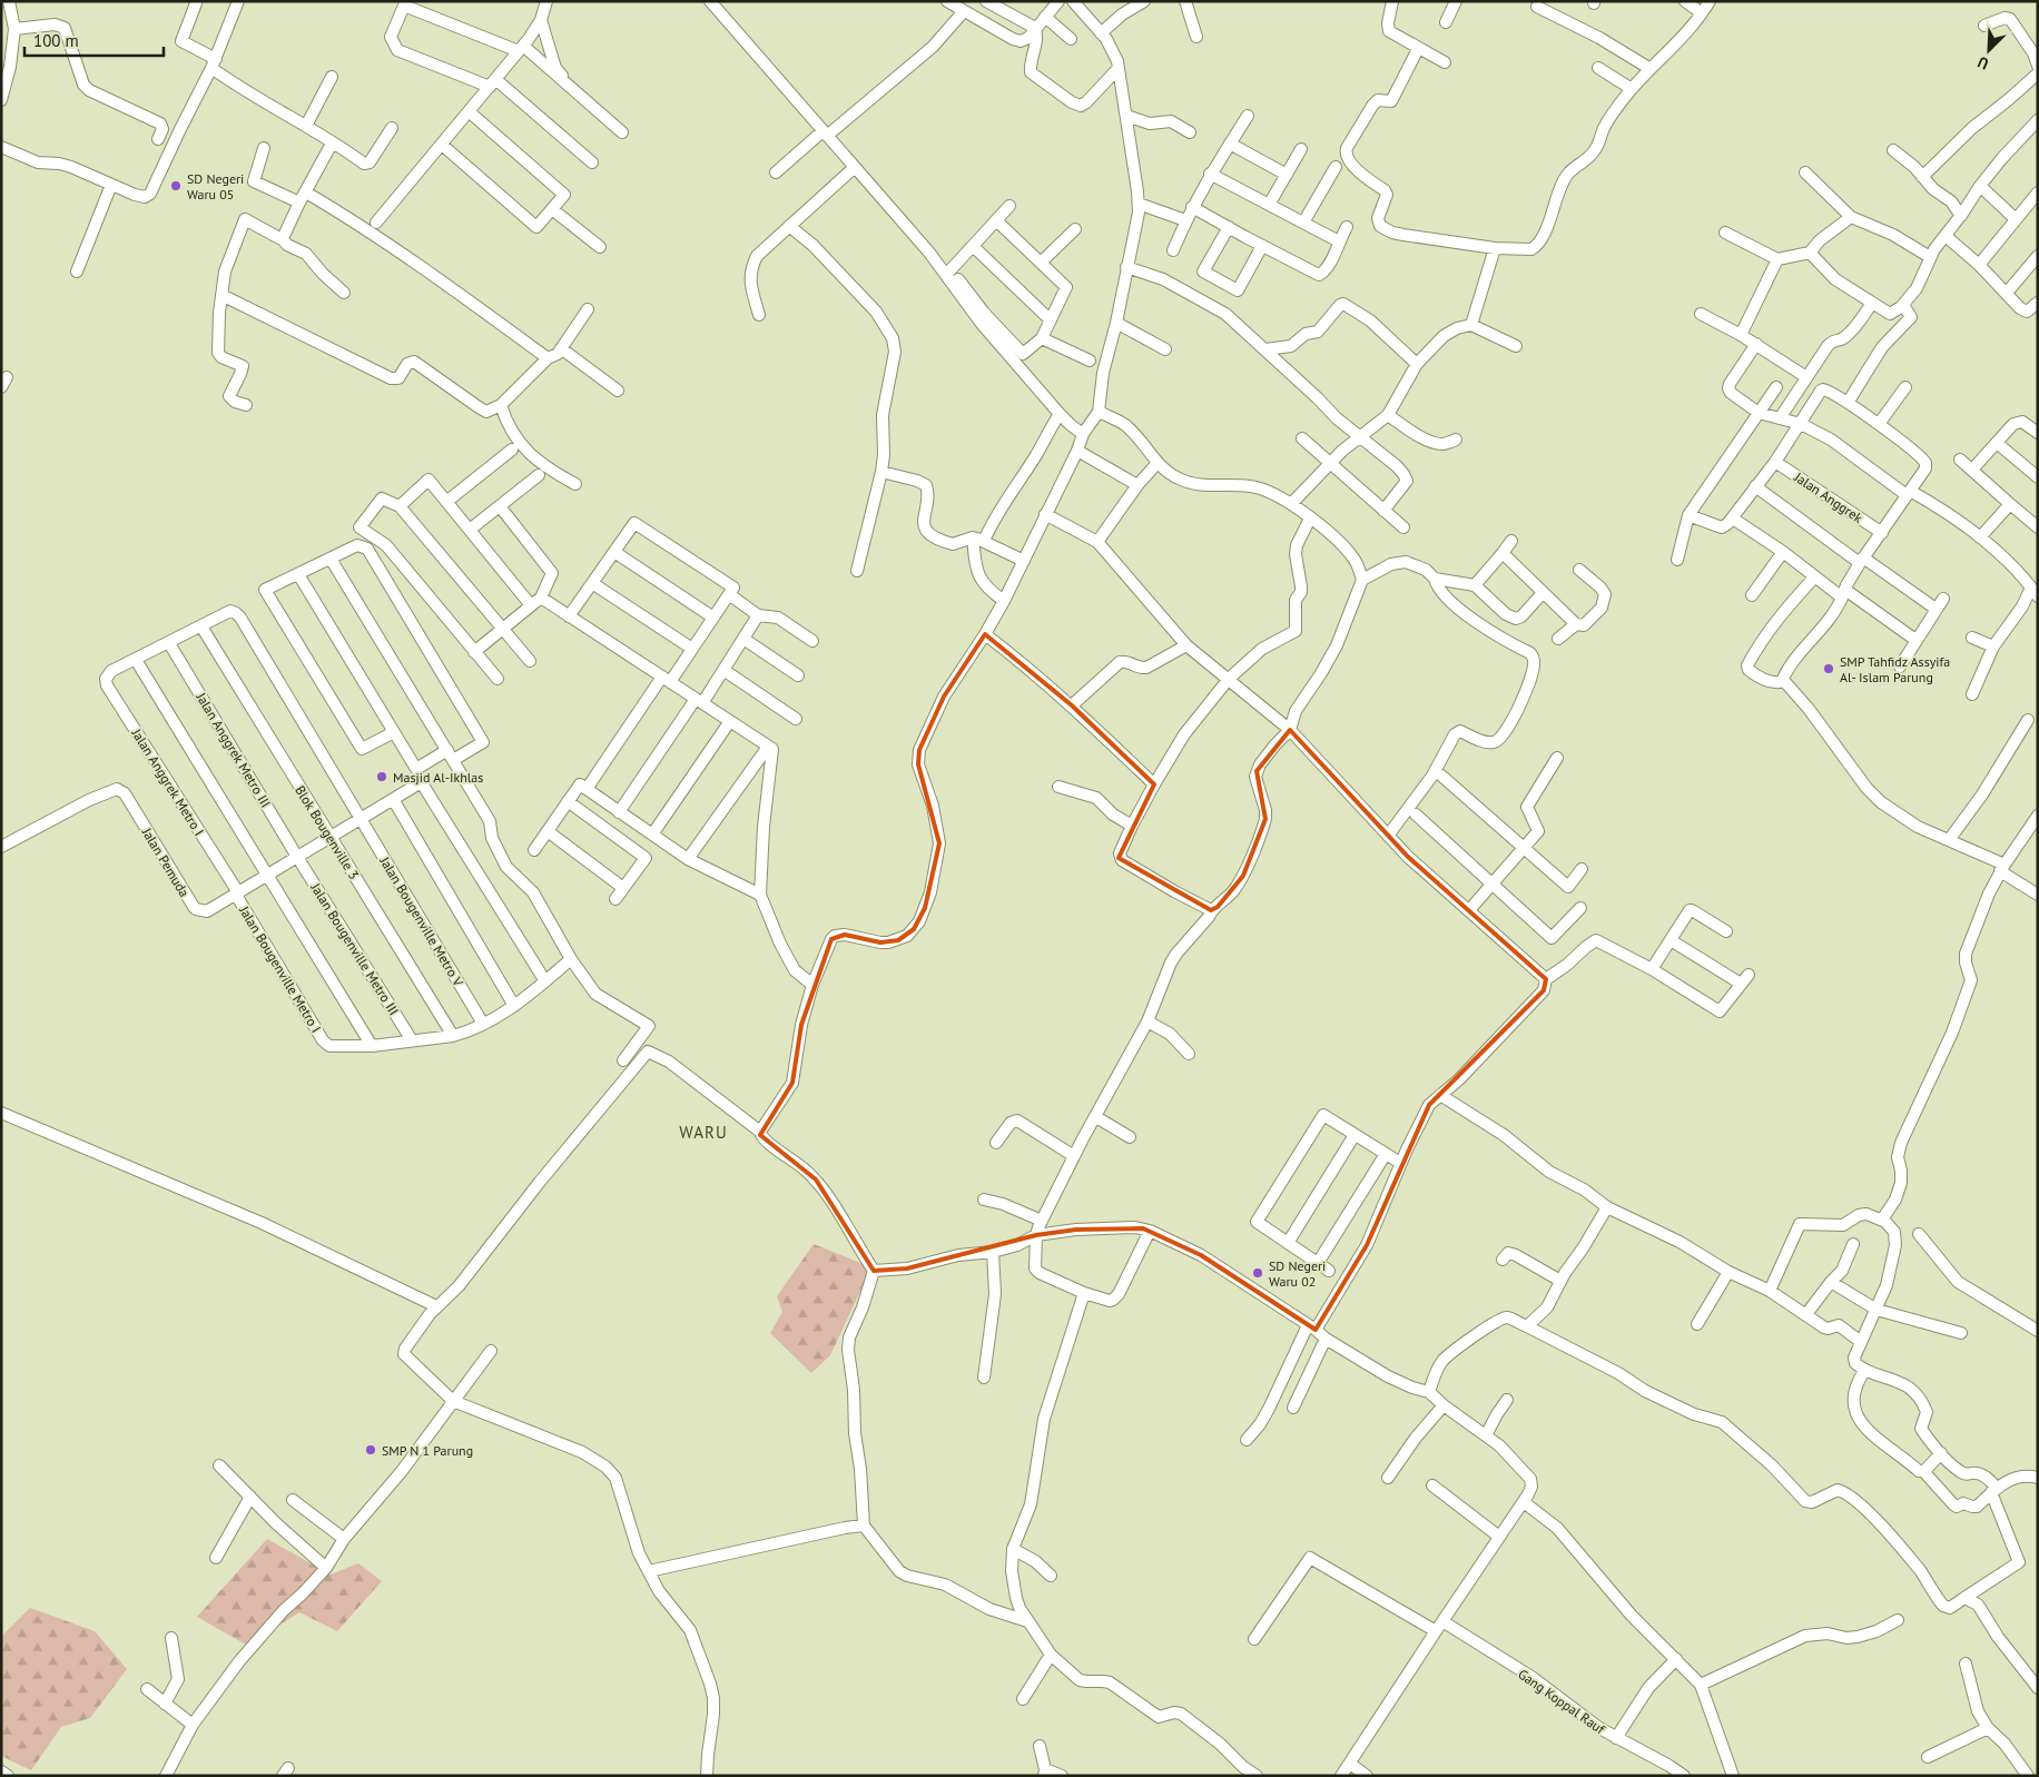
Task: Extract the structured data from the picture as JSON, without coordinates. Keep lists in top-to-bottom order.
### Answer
{
  "streets": {
    "street": [
      "Jalan Anggrek",
      "Jalan Anggrek Metro III",
      "Jalan Anggrek Metro I",
      "Blok Bougenville 3",
      "Jalan Pemuda",
      "Jalan Bougenville Metro V",
      "Jalan Bougenville Metro III",
      "Jalan Bougenville Metro I",
      "Gang Koppal Rauf"
    ]
  },
  "crossings": [
    ["Jalan Anggrek Metro III", "Jalan Pemuda"],
    ["Jalan Anggrek Metro III", "Jalan Bougenville Metro III"],
    ["Jalan Anggrek Metro I", "Jalan Pemuda"],
    ["Jalan Anggrek Metro I", "Jalan Bougenville Metro I"],
    ["Blok Bougenville 3", "Jalan Pemuda"],
    ["Blok Bougenville 3", "Jalan Bougenville Metro V"],
    ["Jalan Pemuda", "Jalan Bougenville Metro V"],
    ["Jalan Pemuda", "Jalan Bougenville Metro III"],
    ["Jalan Pemuda", "Jalan Bougenville Metro I"]
  ],
  "districts": ["WARU"],
  "places": [
    "SD Negeri Waru 05",
    "SMP Tahfidz Assyifa Al- Islam Parung",
    "Masjid Al-Ikhlas",
    "SD Negeri Waru 02",
    "SMP N 1 Parung"
  ],
  "scale_bar": "100 m",
  "north": "bottom left"
}
